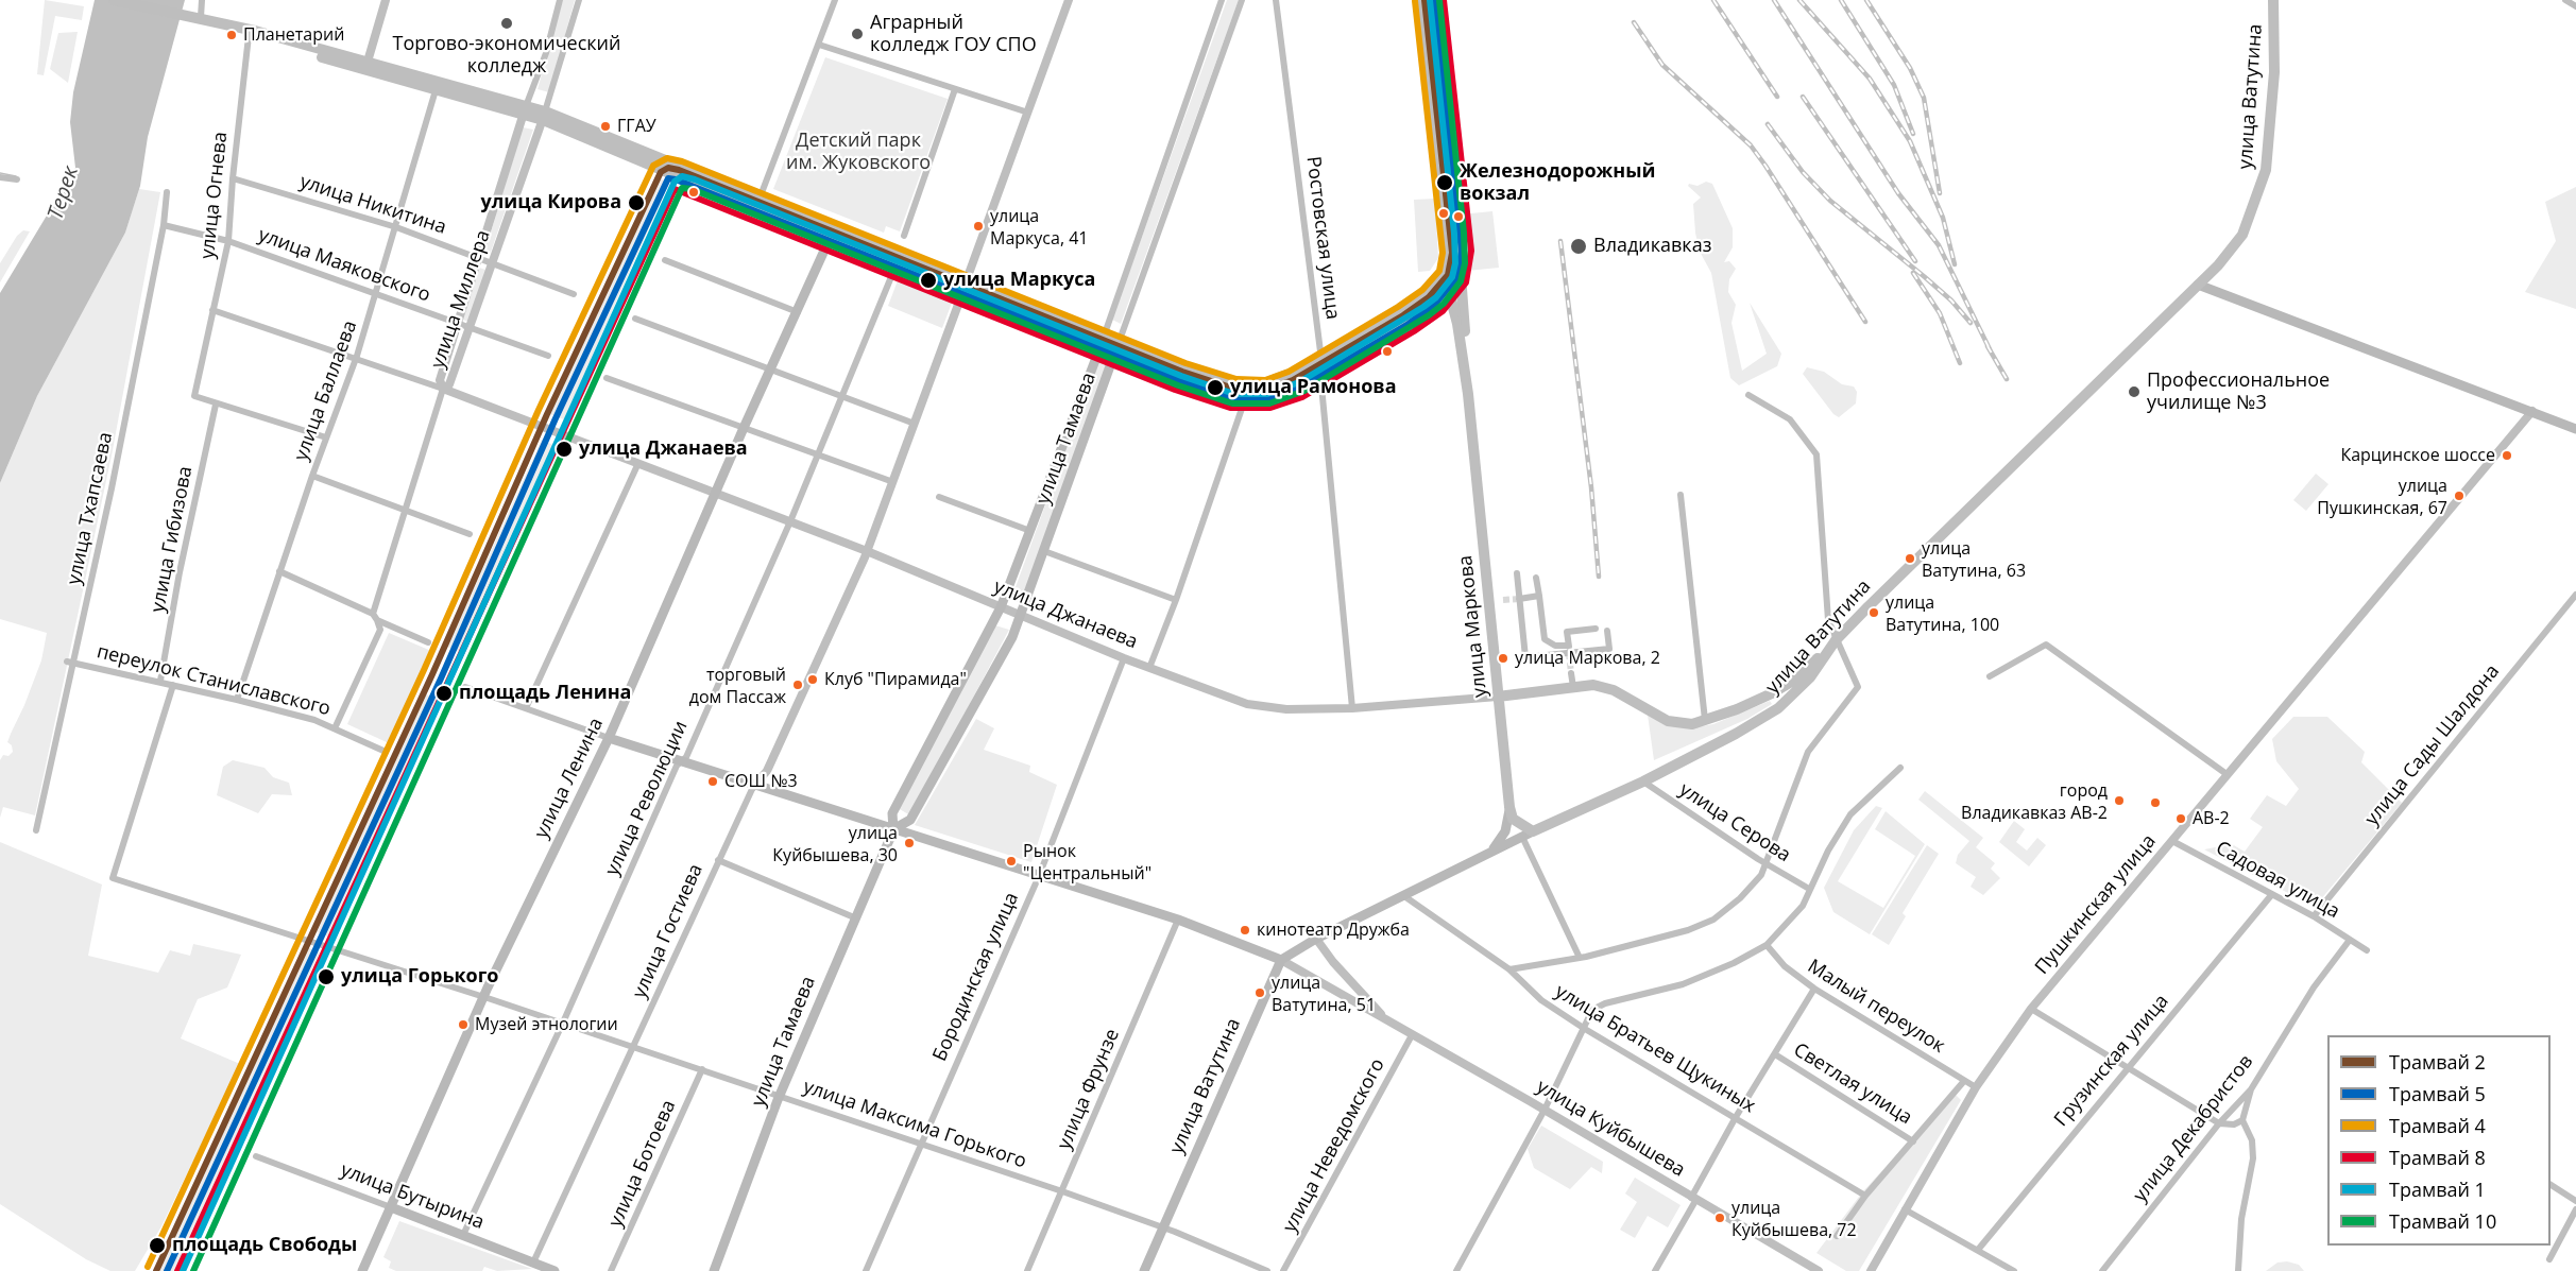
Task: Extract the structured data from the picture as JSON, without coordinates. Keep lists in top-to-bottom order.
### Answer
{
  "streets": {
    "main road": [
      "улица Ватутина",
      "улица Тамаева",
      "улица Джанаева",
      "улица Маркова",
      "улица Ленина",
      "улица Куйбышева",
      "улица Бутырина"
    ],
    "street": [
      "улица Огнева",
      "улица Никитина",
      "Ростовская улица",
      "улица Маяковского",
      "улица Миллера",
      "улица Баллаева",
      "улица Тхапсаева",
      "улица Гибизова",
      "переулок Станиславского",
      "улица Сады Шалдона",
      "улица Революции",
      "улица Серова",
      "Садовая улица",
      "Пушкинская улица",
      "улица Гостиева",
      "Бородинская улица",
      "Малый переулок",
      "улица Братьев Щукиных",
      "Грузинская улица",
      "Светлая улица",
      "улица Фрунзе",
      "улица Максима Горького",
      "улица Декабристов",
      "улица Неведомского",
      "улица Ботоева"
    ]
  },
  "crossings": [
    ["улица Ватутина", "улица Джанаева"],
    ["улица Ватутина", "улица Маркова"],
    ["улица Ватутина", "улица Серова"],
    ["улица Ватутина", "улица Братьев Щукиных"],
    ["улица Ватутина", "улица Максима Горького"],
    ["улица Ватутина", "улица Куйбышева"],
    ["улица Огнева", "улица Никитина"],
    ["улица Огнева", "улица Маяковского"],
    ["улица Огнева", "улица Гибизова"],
    ["улица Огнева", "улица Джанаева"],
    ["улица Никитина", "улица Миллера"],
    ["улица Никитина", "улица Баллаева"],
    ["Ростовская улица", "улица Джанаева"],
    ["улица Маяковского", "улица Миллера"],
    ["улица Маяковского", "улица Баллаева"],
    ["улица Маяковского", "улица Тхапсаева"],
    ["улица Миллера", "улица Джанаева"],
    ["улица Баллаева", "улица Джанаева"],
    ["улица Баллаева", "переулок Станиславского"],
    ["улица Тамаева", "улица Джанаева"],
    ["улица Тамаева", "улица Максима Горького"],
    ["улица Тамаева", "улица Куйбышева"],
    ["улица Тхапсаева", "переулок Станиславского"],
    ["улица Гибизова", "переулок Станиславского"],
    ["улица Джанаева", "улица Маркова"],
    ["улица Джанаева", "улица Ленина"],
    ["улица Джанаева", "улица Революции"],
    ["улица Джанаева", "Бородинская улица"],
    ["переулок Станиславского", "улица Максима Горького"],
    ["улица Сады Шалдона", "Садовая улица"],
    ["улица Ленина", "улица Максима Горького"],
    ["улица Ленина", "улица Куйбышева"],
    ["улица Ленина", "улица Бутырина"],
    ["улица Революции", "улица Максима Горького"],
    ["улица Революции", "улица Куйбышева"],
    ["улица Революции", "улица Бутырина"],
    ["Садовая улица", "Пушкинская улица"],
    ["Садовая улица", "Грузинская улица"],
    ["Садовая улица", "улица Декабристов"],
    ["Пушкинская улица", "Малый переулок"],
    ["улица Гостиева", "улица Максима Горького"],
    ["улица Гостиева", "улица Куйбышева"],
    ["улица Гостиева", "улица Бутырина"],
    ["Бородинская улица", "улица Максима Горького"],
    ["Бородинская улица", "улица Куйбышева"],
    ["улица Фрунзе", "улица Максима Горького"],
    ["улица Фрунзе", "улица Куйбышева"],
    ["улица Максима Горького", "улица Ботоева"],
    ["улица Куйбышева", "улица Неведомского"]
  ],
  "water": ["Терек"],
  "parks": ["Детский парк им. Жуковского"],
  "places": [
    "Торгово-экономический колледж",
    "Аграрный колледж ГОУ СПО",
    "Планетарий",
    "ГГАУ",
    "Железнодорожный вокзал",
    "улица Кирова",
    "улица Маркуса, 41",
    "Владикавказ",
    "улица Маркуса",
    "улица Рамонова",
    "Профессиональное училище №3",
    "улица Джанаева",
    "Карцинское шоссе",
    "улица Пушкинская, 67",
    "улица Ватутина, 63",
    "улица Ватутина, 100",
    "улица Маркова, 2",
    "Клуб \"Пирамида\"",
    "торговый дом Пассаж",
    "площадь Ленина",
    "СОШ №3",
    "город Владикавказ АВ-2",
    "АВ-2",
    "улица Куйбышева, 30",
    "Рынок \"Центральный\"",
    "кинотеатр Дружба",
    "улица Горького",
    "улица Ватутина, 51",
    "Музей этнологии",
    "улица Куйбышева, 72",
    "площадь Свободы"
  ],
  "lines": [
    "tram line 2",
    "tram line 5",
    "tram line 8",
    "tram line 1",
    "tram line 10",
    "tram line 4"
  ],
  "legend": [
    "Трамвай 2",
    "Трамвай 5",
    "Трамвай 4",
    "Трамвай 8",
    "Трамвай 1",
    "Трамвай 10"
  ]
}
